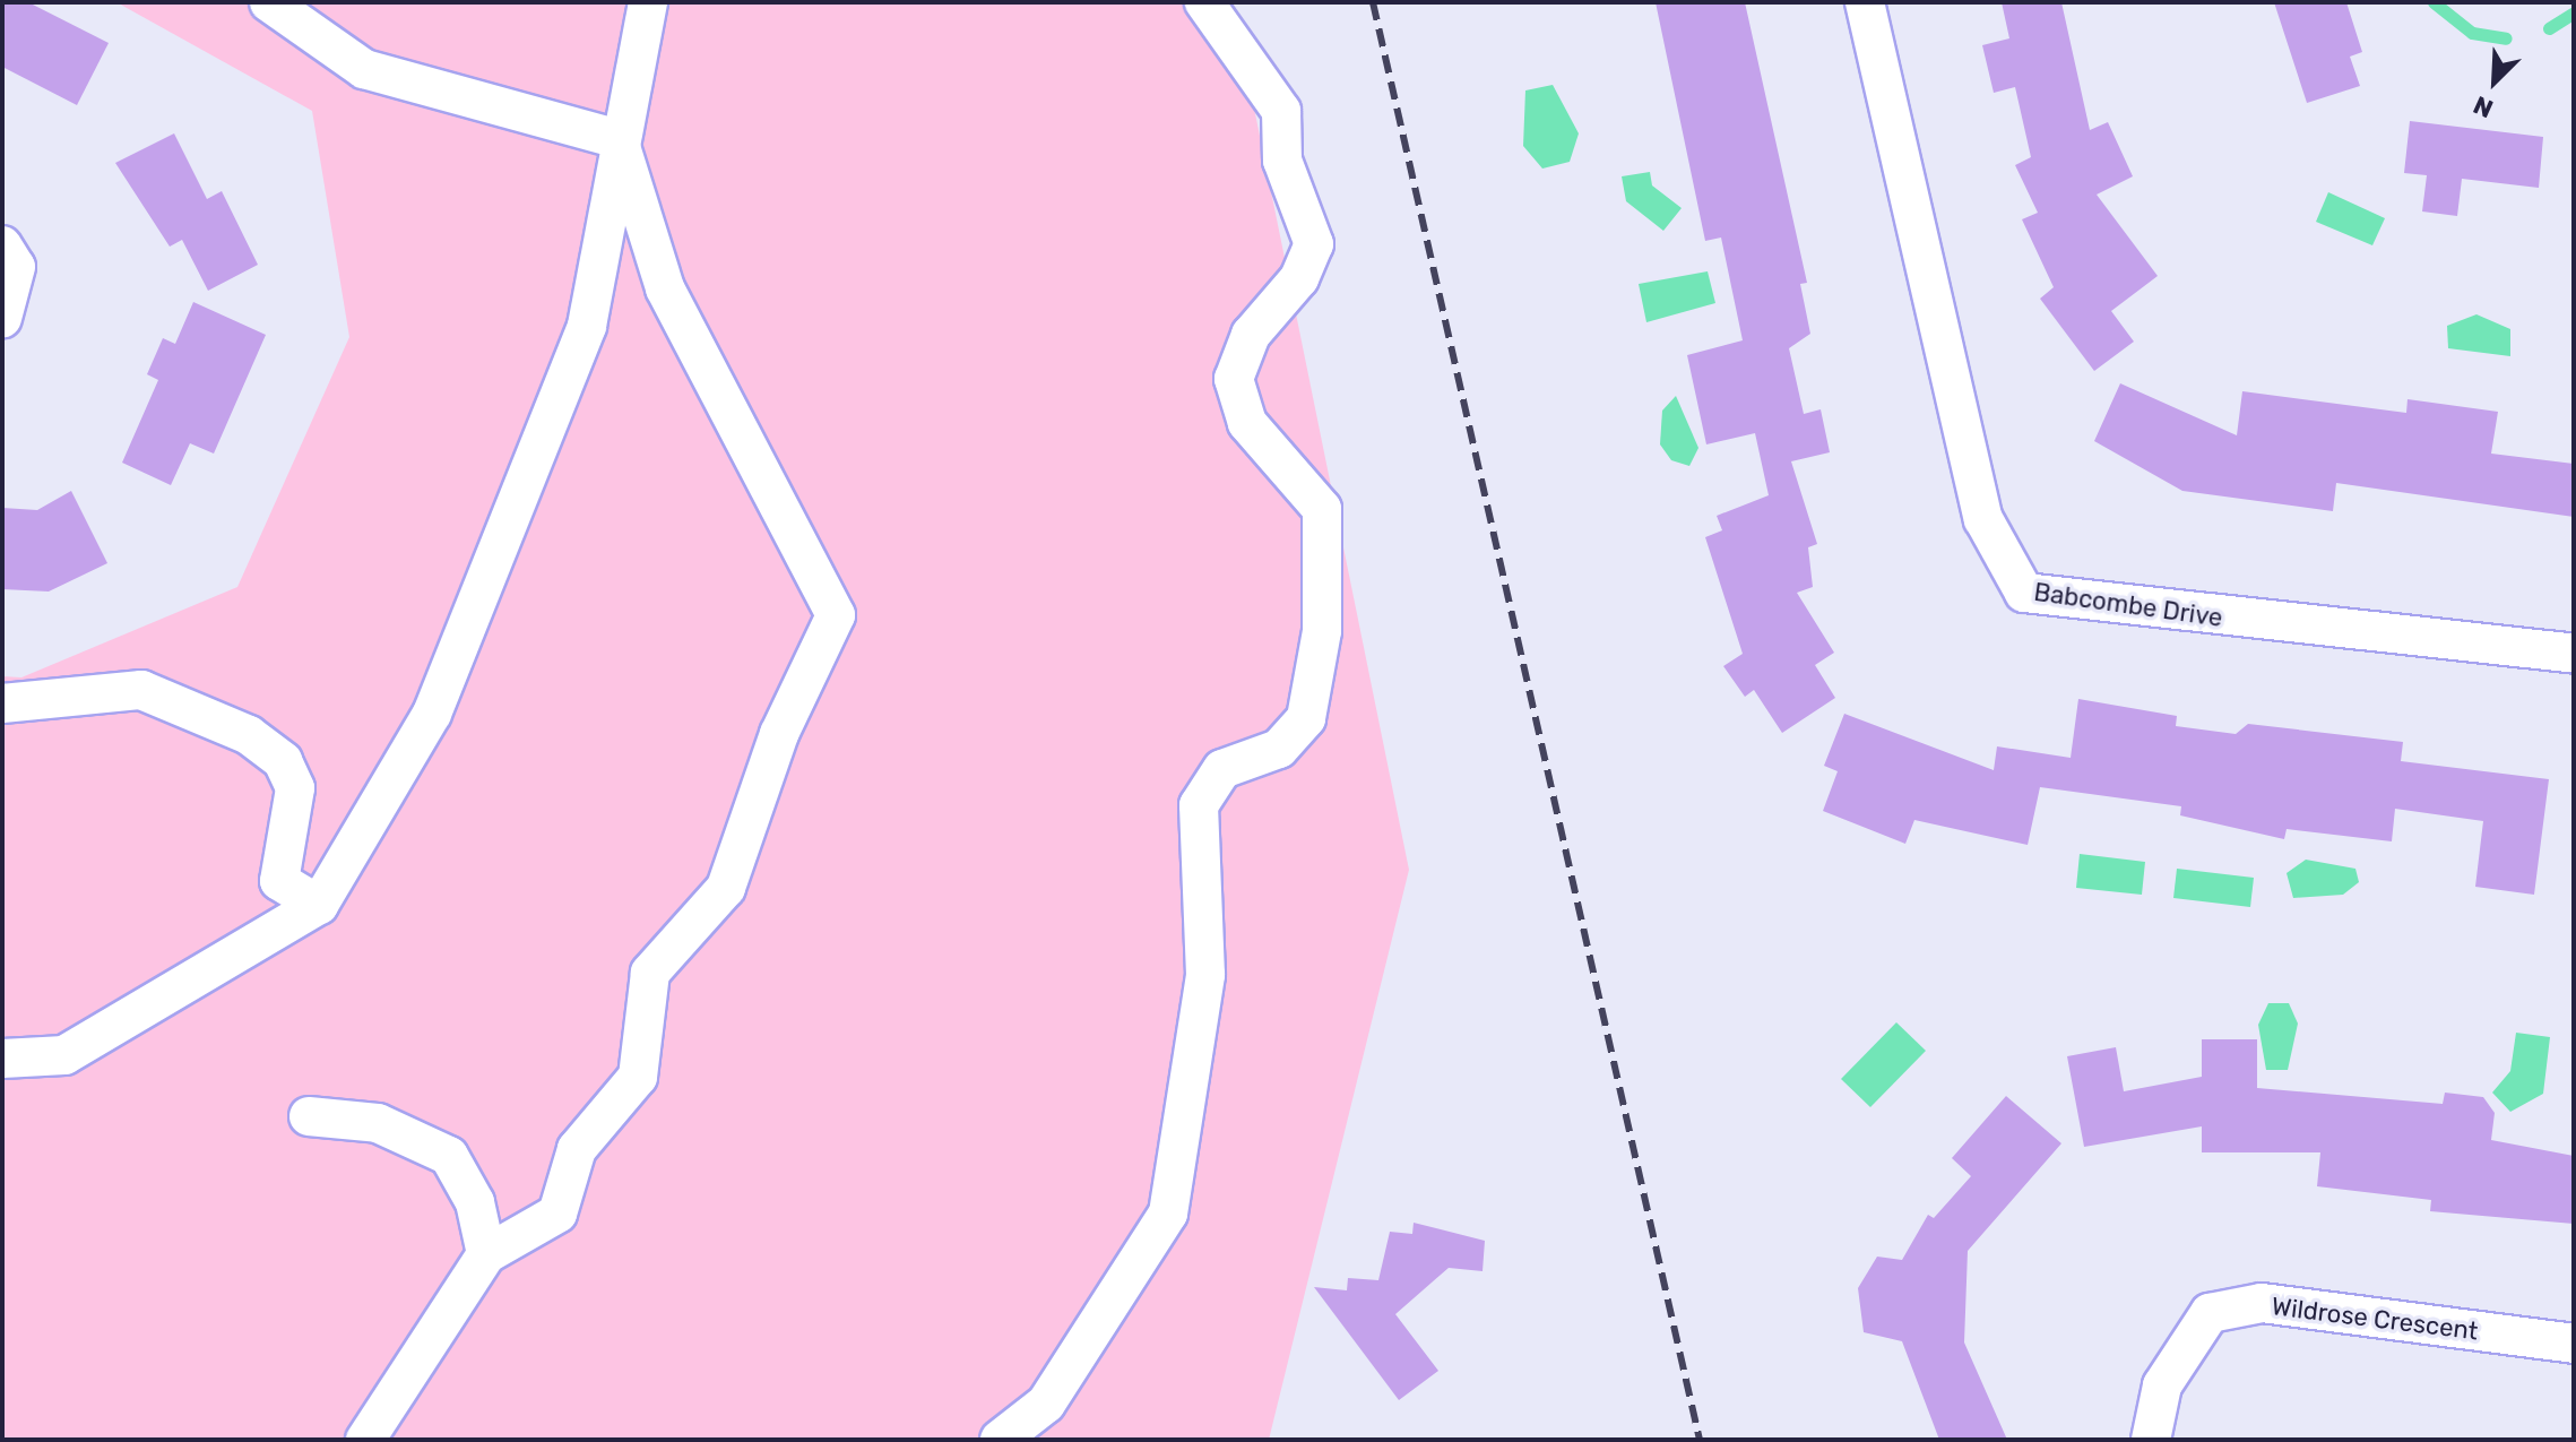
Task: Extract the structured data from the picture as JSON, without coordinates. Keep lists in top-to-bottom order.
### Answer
{
  "streets": {
    "street": ["Babcombe Drive", "Wildrose Crescent"]
  },
  "north": "bottom left"
}
